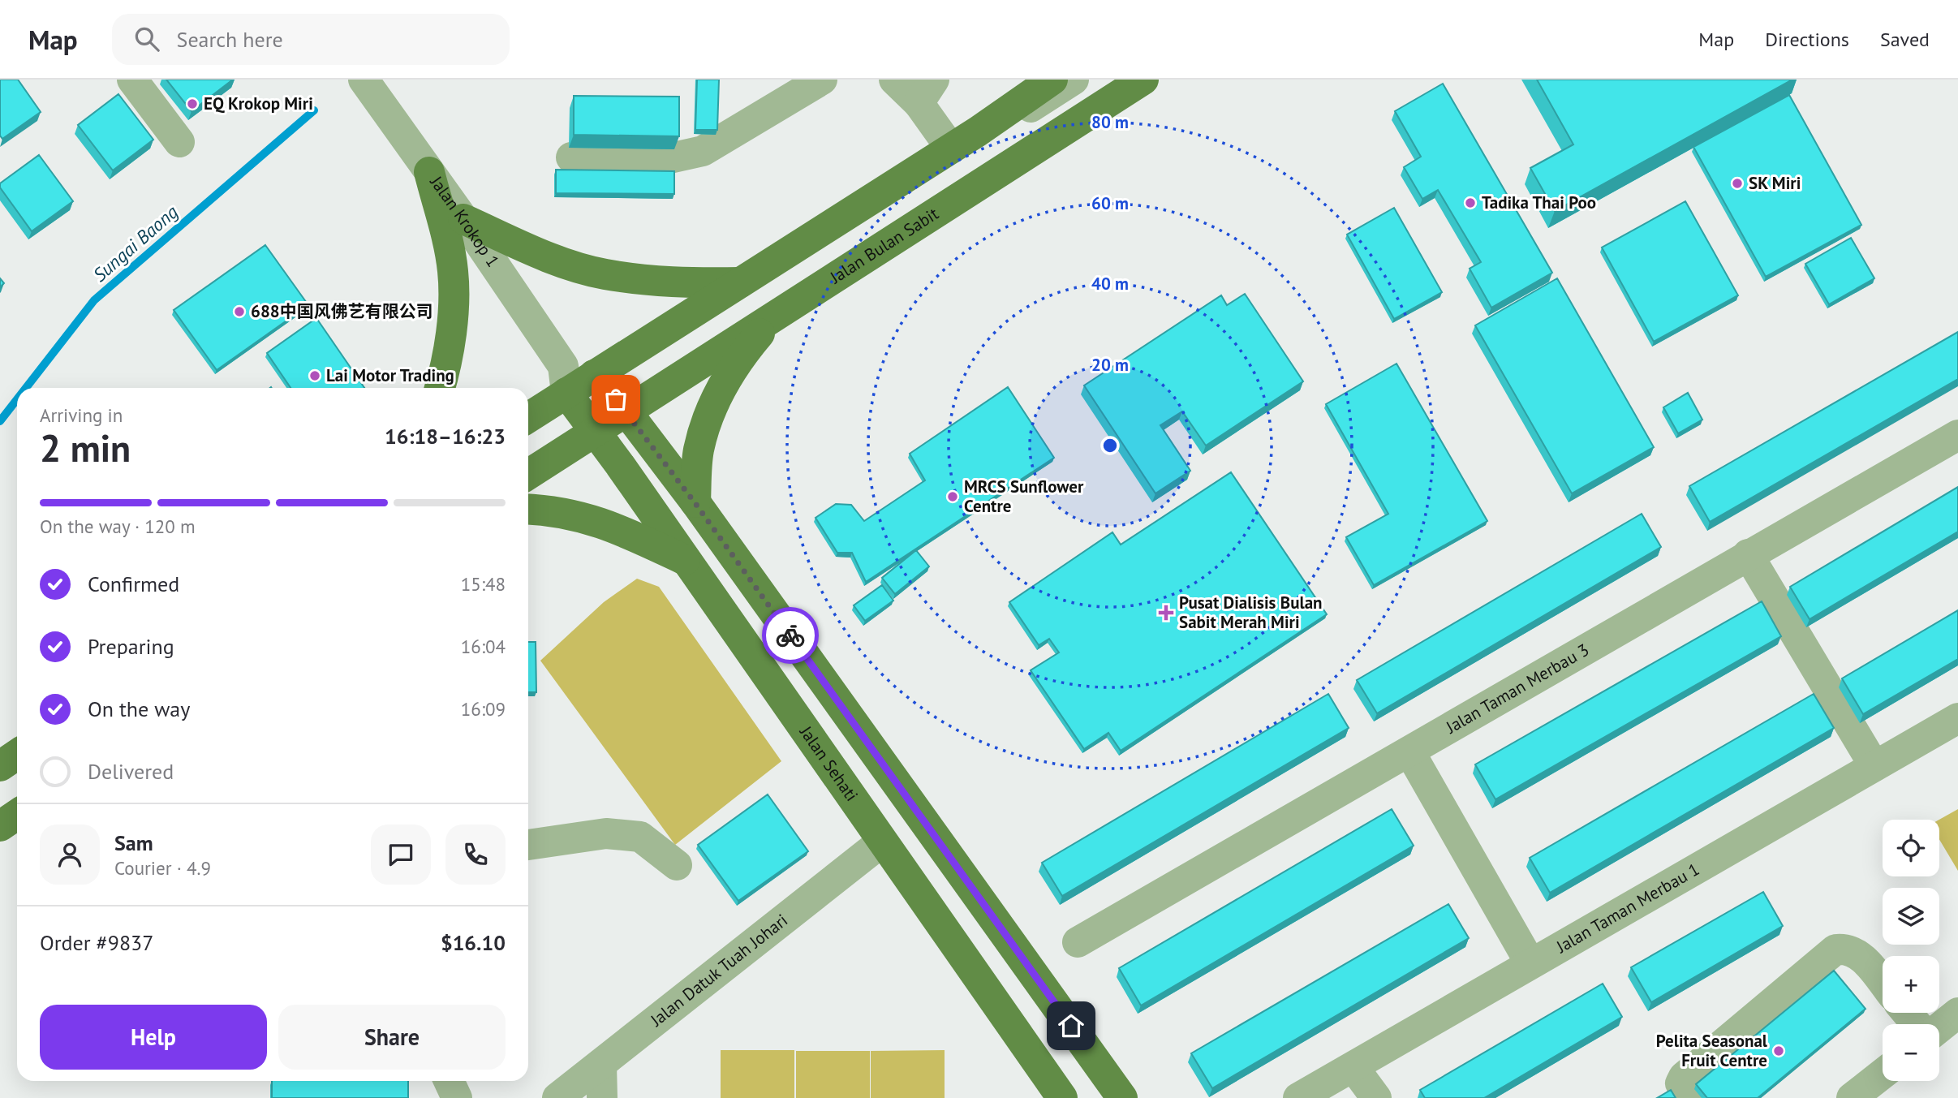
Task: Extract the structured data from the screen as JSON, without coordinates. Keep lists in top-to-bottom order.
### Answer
{
  "streets": {
    "main road": ["Jalan Bulan Sabit", "Jalan Sehati"],
    "street": [
      "Jalan Krokop 1",
      "Jalan Taman Merbau 3",
      "Jalan Taman Merbau 1",
      "Jalan Datuk Tuah Johari"
    ]
  },
  "crossings": [
    ["Jalan Krokop 1", "Jalan Sehati"],
    ["Jalan Bulan Sabit", "Jalan Sehati"],
    ["Jalan Sehati", "Jalan Datuk Tuah Johari"]
  ],
  "water": ["Sungai Baong"],
  "places": {
    "other": [
      "EQ Krokop Miri",
      "SK Miri",
      "Tadika Thai Poo",
      "688中国风佛艺有限公司",
      "Lai Motor Trading",
      "MRCS Sunflower Centre",
      "Pelita Seasonal Fruit Centre"
    ],
    "health": ["Pusat Dialisis Bulan Sabit Merah Miri"]
  },
  "page": {
    "header": "Map",
    "search": "Search here",
    "nav": ["Map", "Directions", "Saved"],
    "heading": ["2 min", "Arriving in", "16:18–16:23"],
    "panel": [
      "Sam",
      "Courier · 4.9",
      "Order #9837",
      "$16.10"
    ],
    "bar": "On the way · 120 m",
    "list": [
      ["Confirmed", "15:48"],
      ["Preparing", "16:04"],
      ["On the way", "16:09"],
      "Delivered"
    ],
    "map_buttons": ["+", "−"],
    "buttons": ["Help", "Share"]
  },
  "rings": [
    "80 m",
    "60 m",
    "40 m",
    "20 m"
  ]
}
